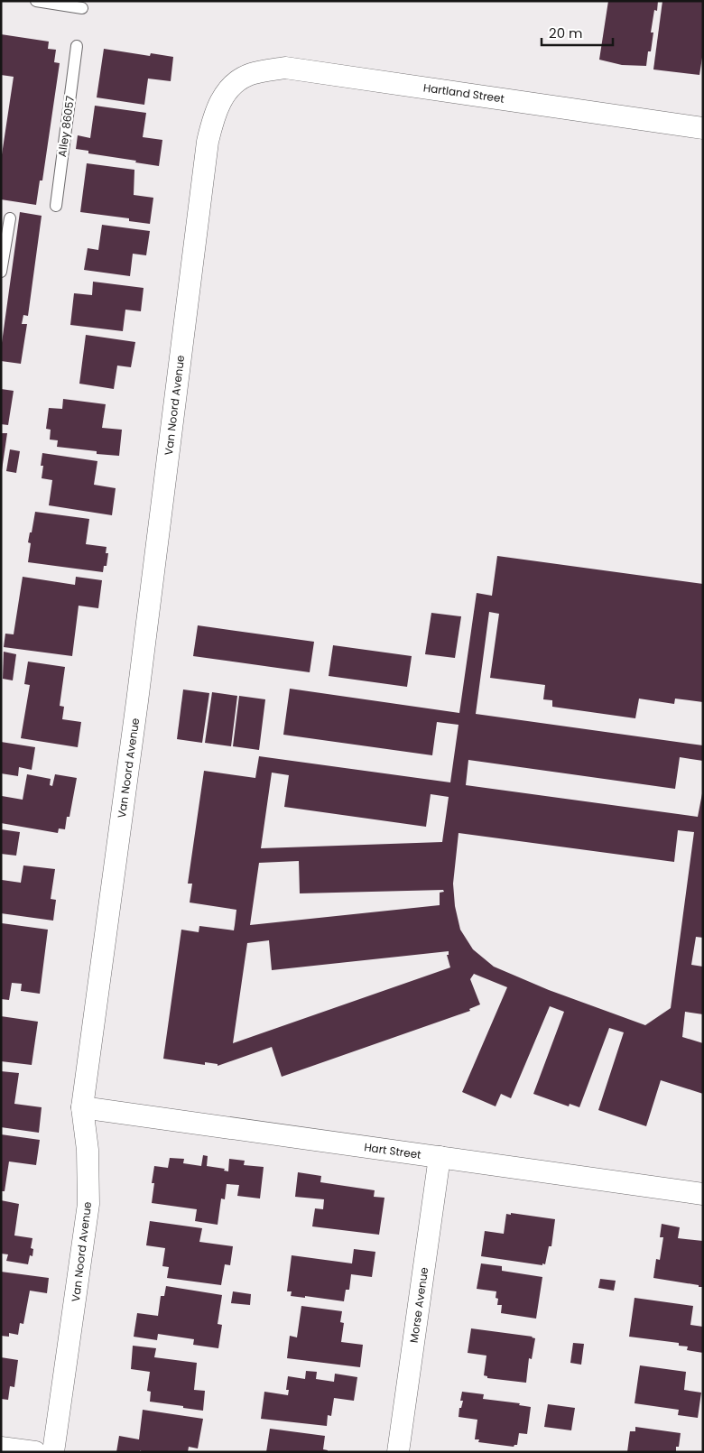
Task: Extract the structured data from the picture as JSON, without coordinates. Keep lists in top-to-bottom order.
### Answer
{
  "streets": {
    "street": [
      "Hartland Street",
      "Van Noord Avenue",
      "Hart Street",
      "Morse Avenue"
    ],
    "lane": ["Alley 86057"]
  },
  "crossings": [
    ["Hartland Street", "Van Noord Avenue"],
    ["Van Noord Avenue", "Hart Street"],
    ["Hart Street", "Morse Avenue"]
  ],
  "scale_bar": "20 m"
}
